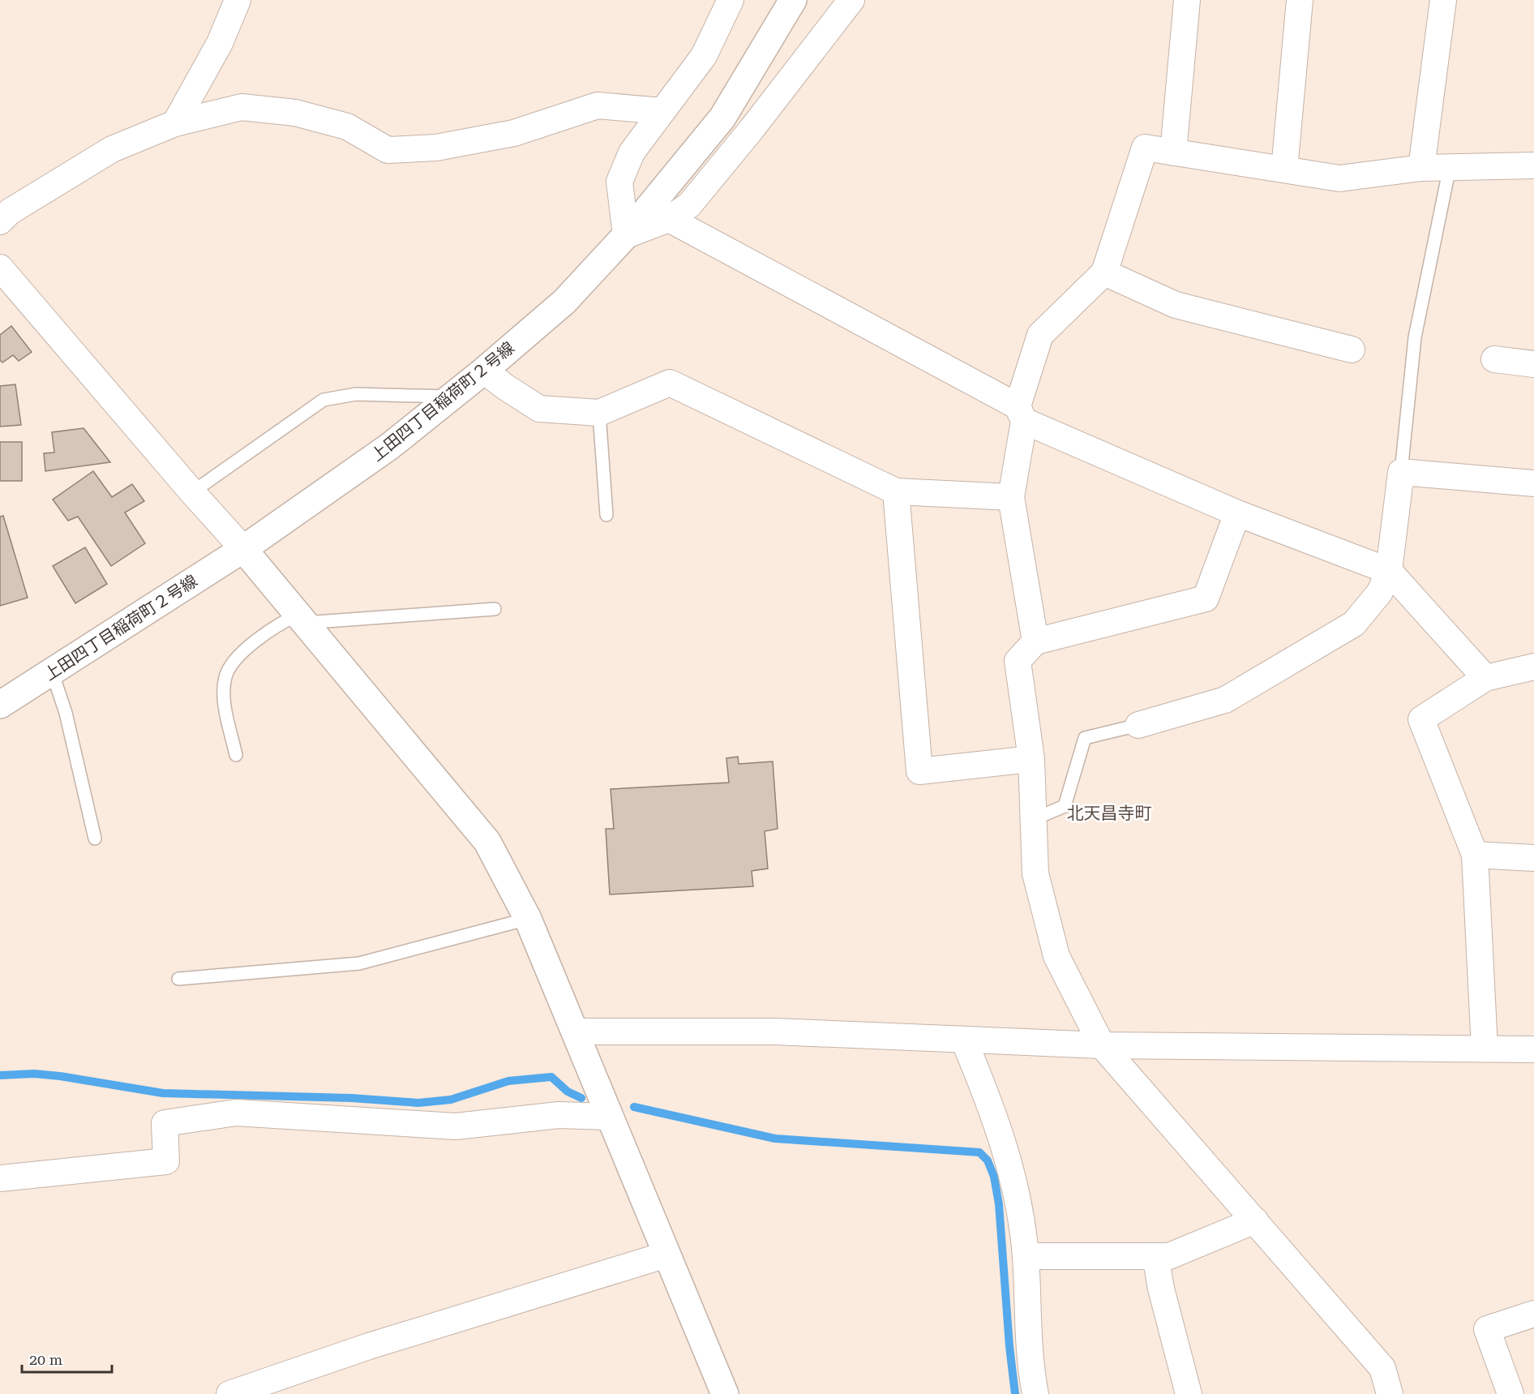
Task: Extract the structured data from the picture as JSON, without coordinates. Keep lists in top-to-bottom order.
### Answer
{
  "streets": {
    "street": ["上田四丁目稲荷町２号線"]
  },
  "districts": ["北天昌寺町"],
  "scale_bar": "20 m"
}
